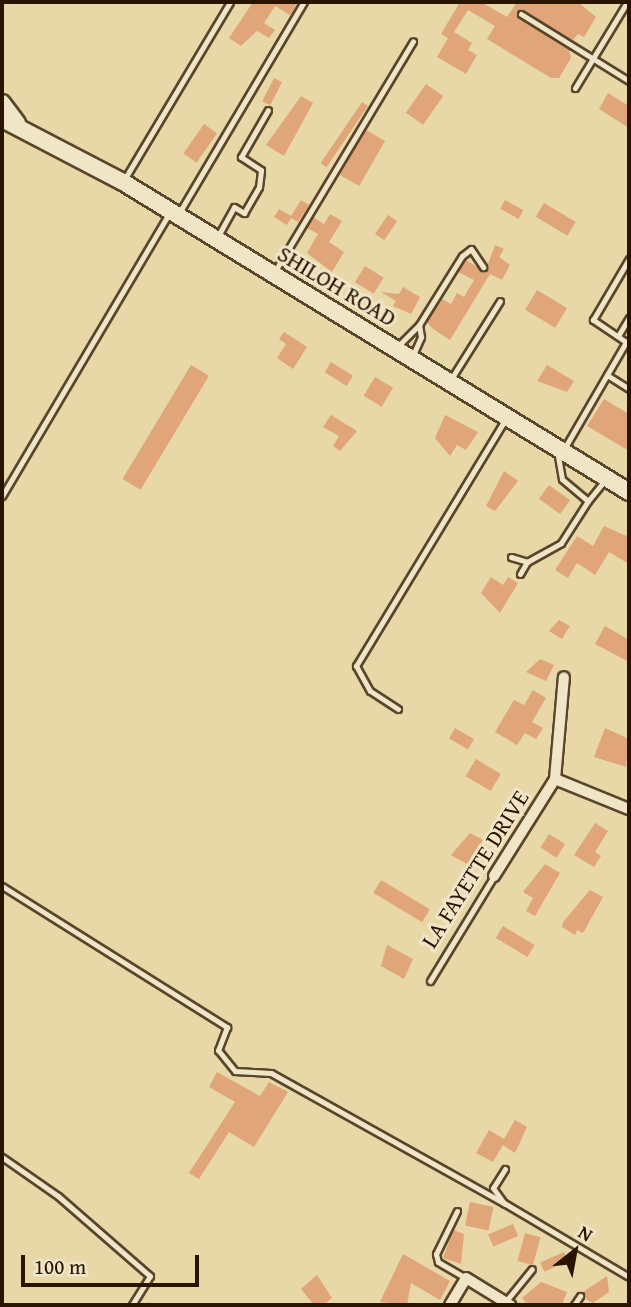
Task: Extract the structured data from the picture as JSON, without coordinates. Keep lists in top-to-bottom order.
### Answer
{
  "streets": {
    "main road": ["SHILOH ROAD"],
    "street": ["LA FAYETTE DRIVE"]
  },
  "scale_bar": "100 m",
  "north": "top right"
}
